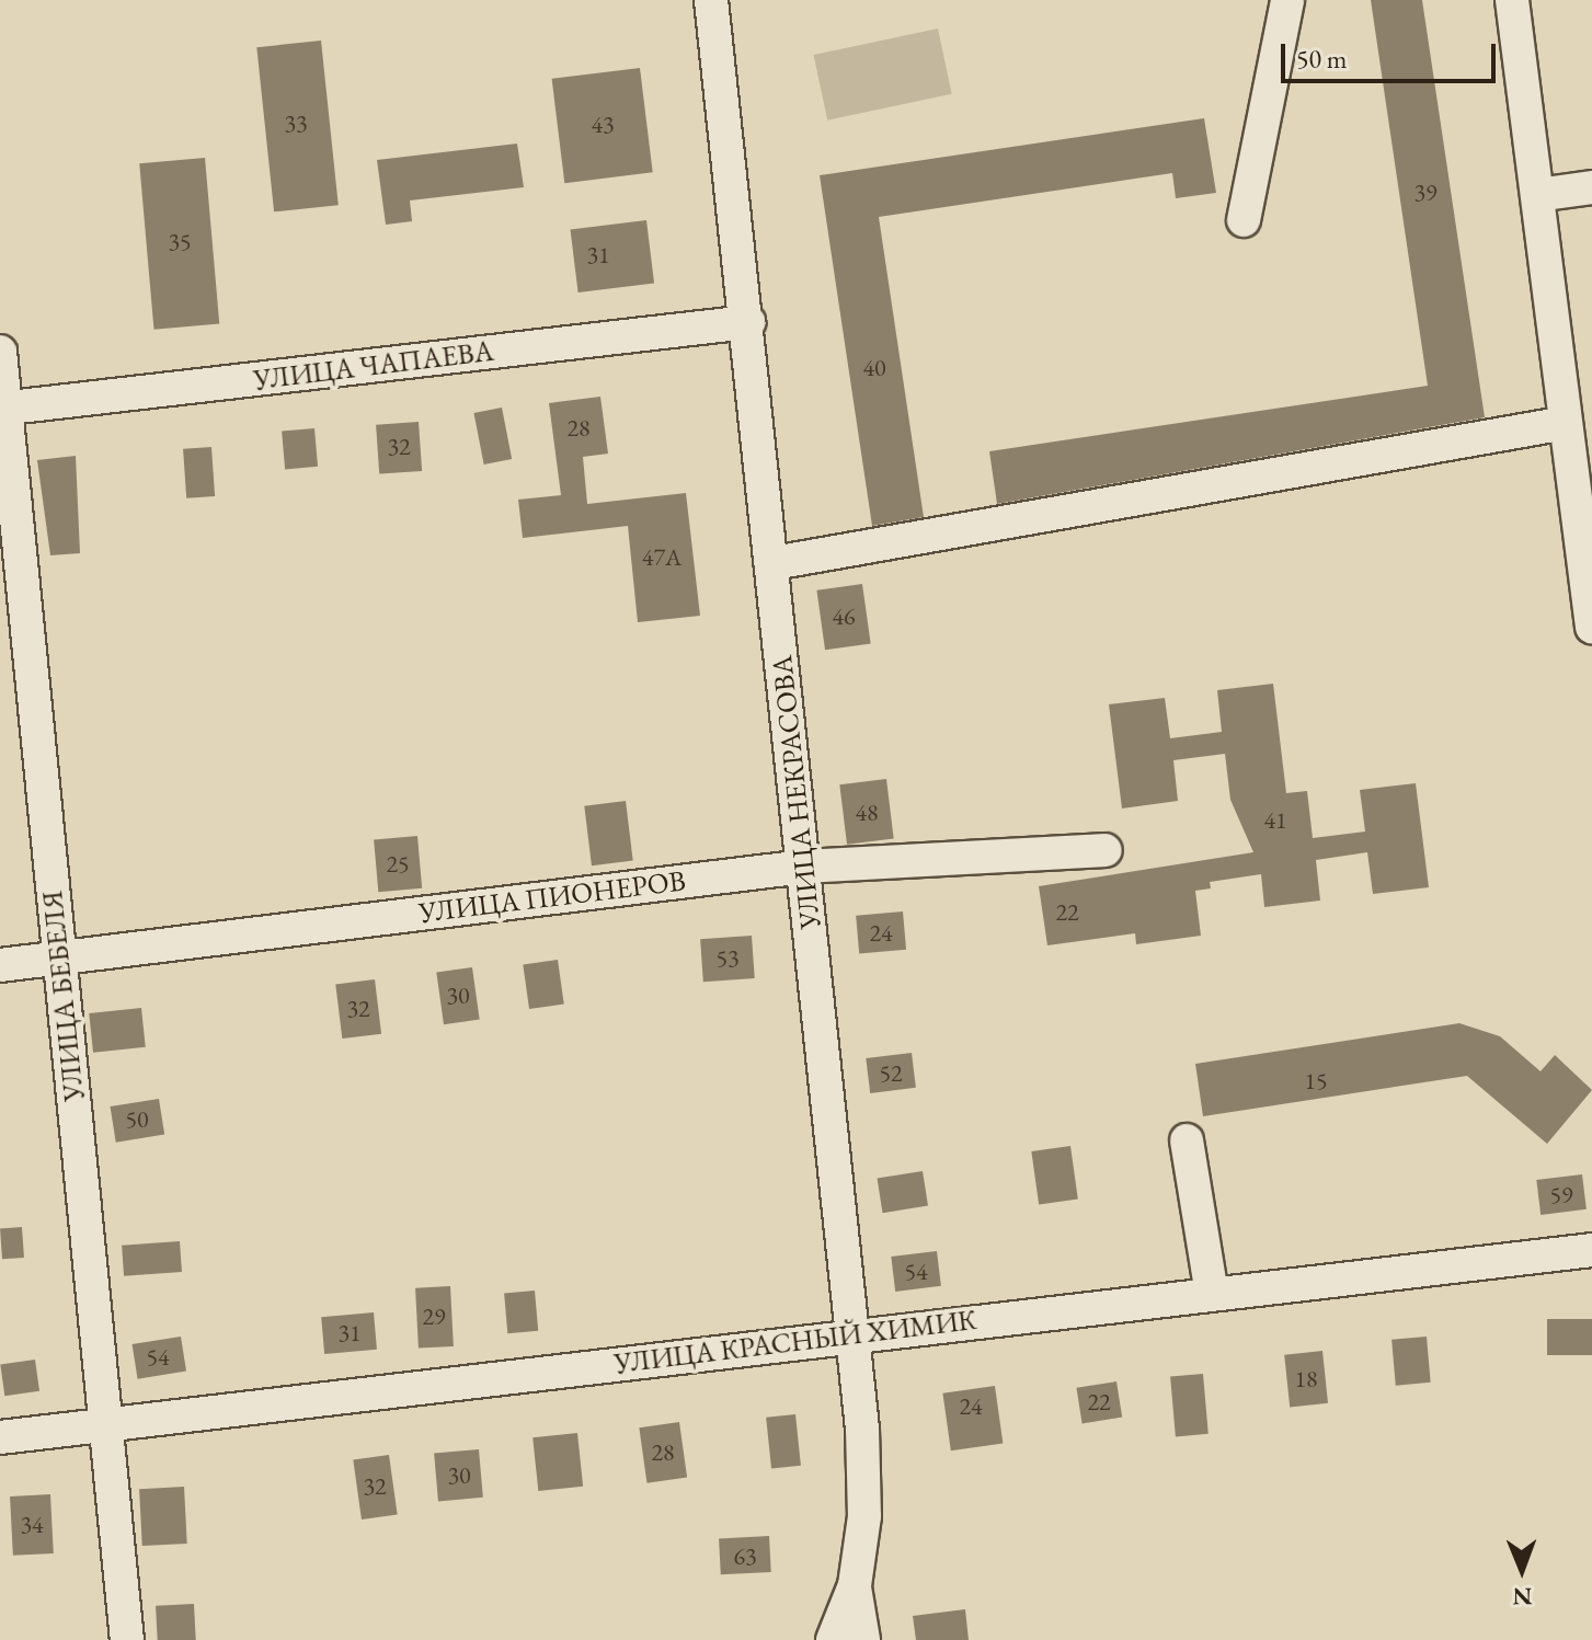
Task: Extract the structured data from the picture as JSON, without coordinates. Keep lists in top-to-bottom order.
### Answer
{
  "streets": {
    "street": [
      "УЛИЦА ЧАПАЕВА",
      "УЛИЦА НЕКРАСОВА",
      "УЛИЦА ПИОНЕРОВ",
      "УЛИЦА БЕБЕЛЯ",
      "УЛИЦА КРАСНЫЙ ХИМИК"
    ]
  },
  "crossings": [
    ["УЛИЦА ЧАПАЕВА", "УЛИЦА НЕКРАСОВА"],
    ["УЛИЦА ЧАПАЕВА", "УЛИЦА БЕБЕЛЯ"],
    ["УЛИЦА НЕКРАСОВА", "УЛИЦА ПИОНЕРОВ"],
    ["УЛИЦА НЕКРАСОВА", "УЛИЦА КРАСНЫЙ ХИМИК"],
    ["УЛИЦА ПИОНЕРОВ", "УЛИЦА БЕБЕЛЯ"],
    ["УЛИЦА БЕБЕЛЯ", "УЛИЦА КРАСНЫЙ ХИМИК"]
  ],
  "house_numbers": [
    "33",
    "43",
    "39",
    "35",
    "31",
    "40",
    "28",
    "32",
    "47А",
    "46",
    "48",
    "41",
    "25",
    "22",
    "24",
    "53",
    "30",
    "32",
    "52",
    "15",
    "50",
    "59",
    "54",
    "29",
    "31",
    "54",
    "18",
    "22",
    "24",
    "28",
    "30",
    "32",
    "34",
    "63"
  ],
  "scale_bar": "50 m",
  "north": "bottom"
}
